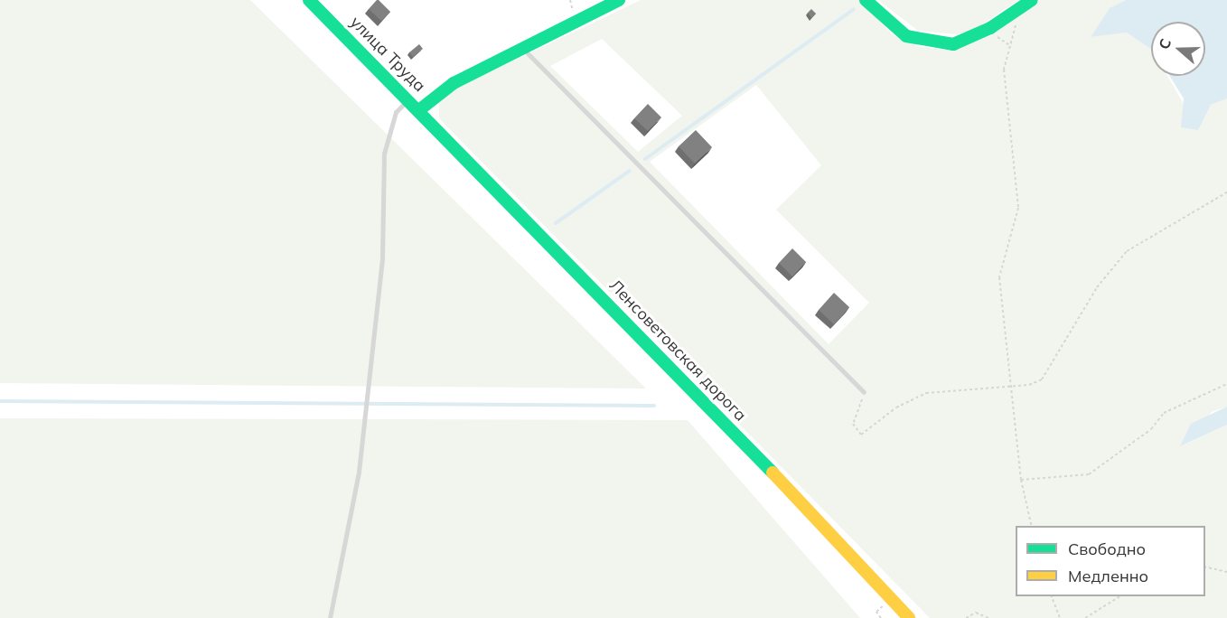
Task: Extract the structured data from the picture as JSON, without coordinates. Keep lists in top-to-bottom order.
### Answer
{
  "streets": {
    "street": ["улица Труда", "Ленсоветовская дорога"]
  },
  "crossings": [
    ["улица Труда", "Ленсоветовская дорога"]
  ],
  "legend": ["Свободно", "Медленно"],
  "north": "left"
}
